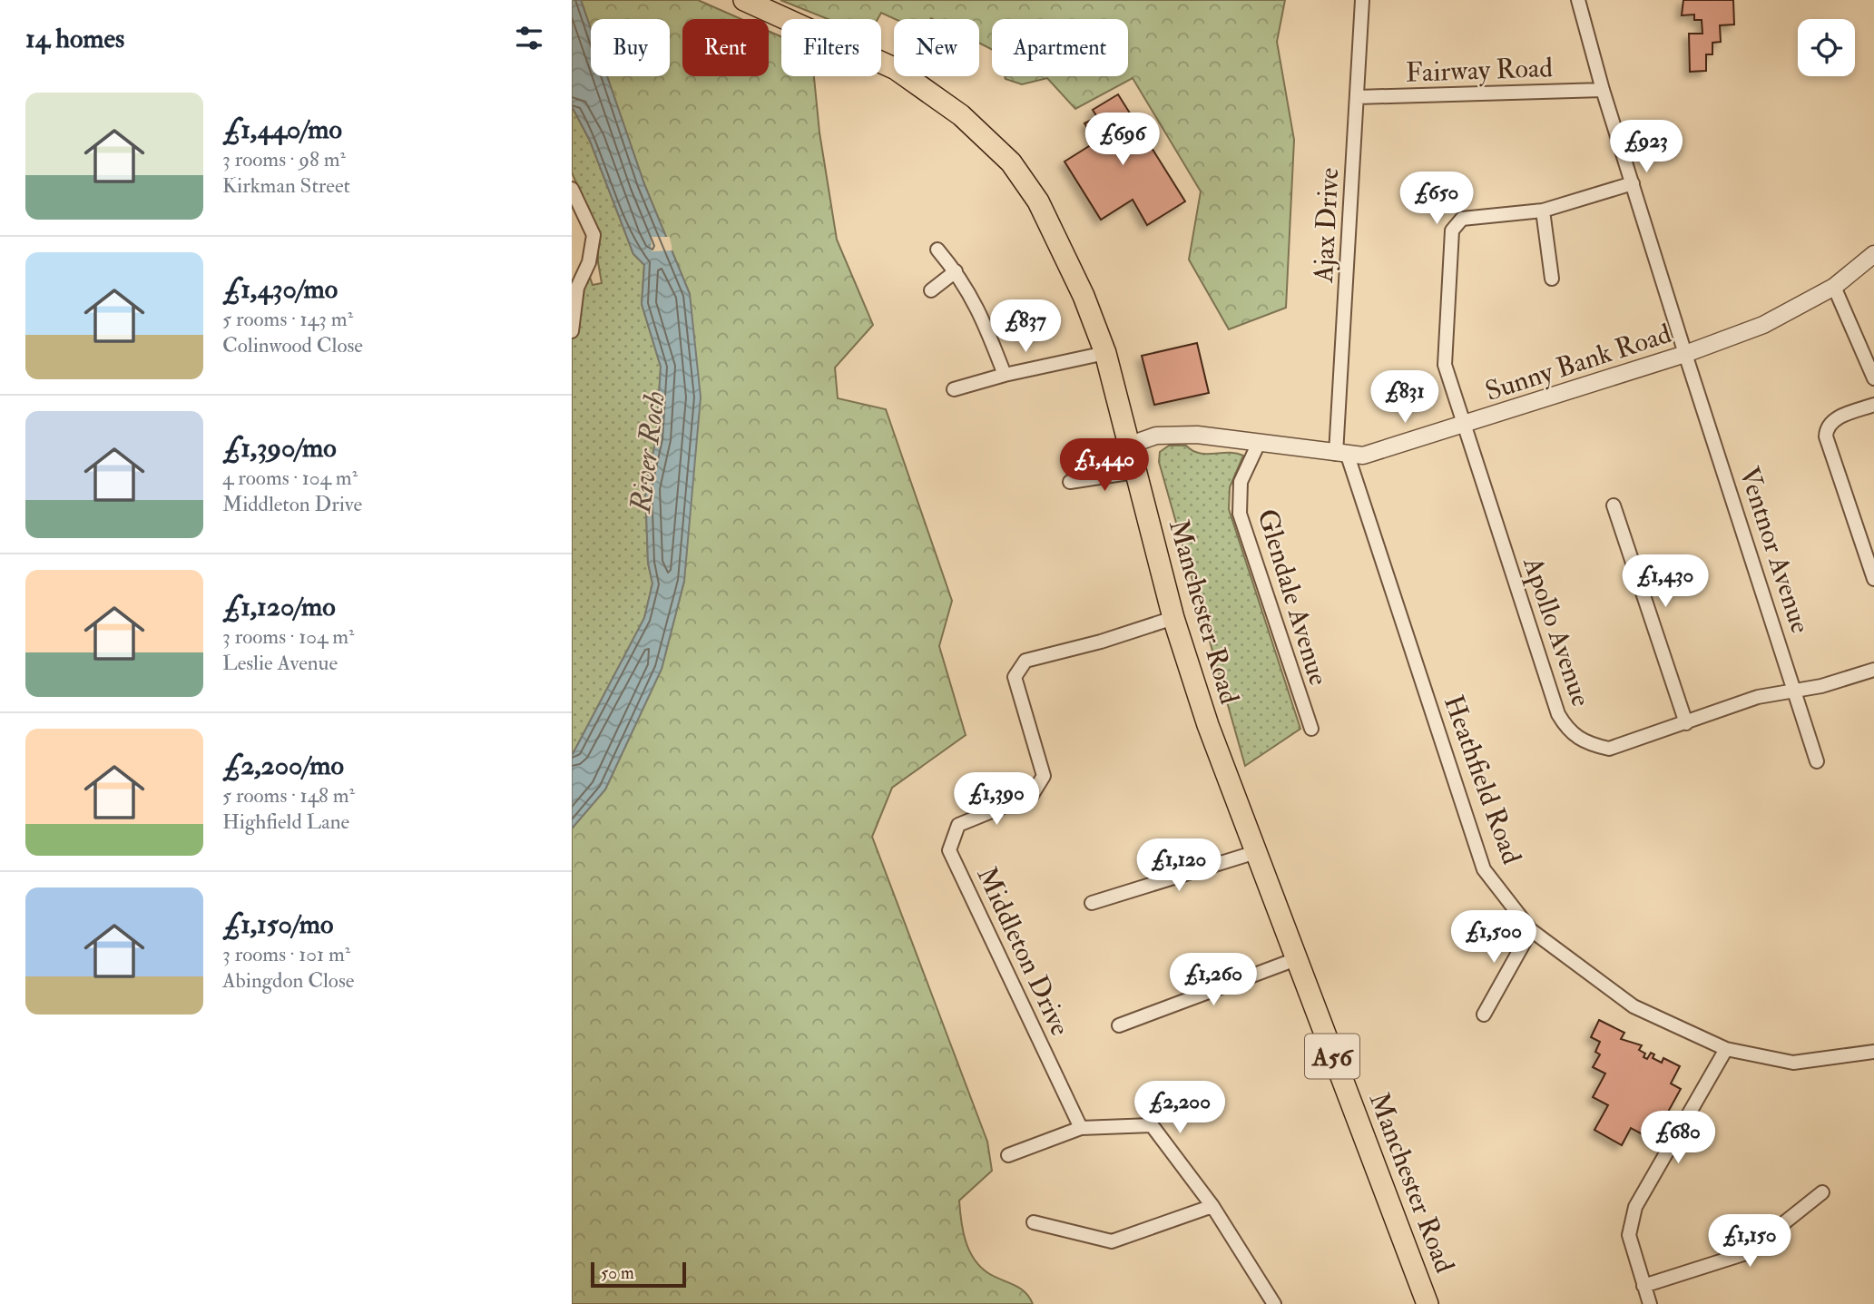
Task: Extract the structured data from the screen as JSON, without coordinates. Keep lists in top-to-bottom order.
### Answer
{
  "streets": {
    "highway": ["Manchester Road", "A56"],
    "street": [
      "Fairway Road",
      "Ajax Drive",
      "Sunny Bank Road",
      "Ventnor Avenue",
      "Glendale Avenue",
      "Apollo Avenue",
      "Heathfield Road",
      "Middleton Drive"
    ]
  },
  "crossings": [
    ["Fairway Road", "Ajax Drive"],
    ["Fairway Road", "Ventnor Avenue"],
    ["Ajax Drive", "Sunny Bank Road"],
    ["Ajax Drive", "Heathfield Road"],
    ["Sunny Bank Road", "Ventnor Avenue"],
    ["Sunny Bank Road", "Glendale Avenue"],
    ["Sunny Bank Road", "Manchester Road"],
    ["Sunny Bank Road", "Apollo Avenue"],
    ["Sunny Bank Road", "Heathfield Road"],
    ["Ventnor Avenue", "Apollo Avenue"],
    ["Manchester Road", "Middleton Drive"]
  ],
  "water": ["River Roch"],
  "scale_bar": "50 m",
  "page": {
    "heading": "14 homes",
    "chip": [
      "Buy",
      "Rent",
      "Filters",
      "New",
      "Apartment"
    ],
    "list": [
      {
        "name": "£1,440/mo",
        "note": "3 rooms · 98 m² · Kirkman Street"
      },
      {
        "name": "£1,430/mo",
        "note": "5 rooms · 143 m² · Colinwood Close"
      },
      {
        "name": "£1,390/mo",
        "note": "4 rooms · 104 m² · Middleton Drive"
      },
      {
        "name": "£1,120/mo",
        "note": "3 rooms · 104 m² · Leslie Avenue"
      },
      {
        "name": "£2,200/mo",
        "note": "5 rooms · 148 m² · Highfield Lane"
      },
      {
        "name": "£1,150/mo",
        "note": "3 rooms · 101 m² · Abingdon Close"
      }
    ],
    "price": [
      "£696",
      "£923",
      "£650",
      "£837",
      "£831",
      "£1,440",
      "£1,430",
      "£1,390",
      "£1,120",
      "£1,500",
      "£1,260",
      "£2,200",
      "£680",
      "£1,150"
    ],
    "scale": "50 m"
  }
}
